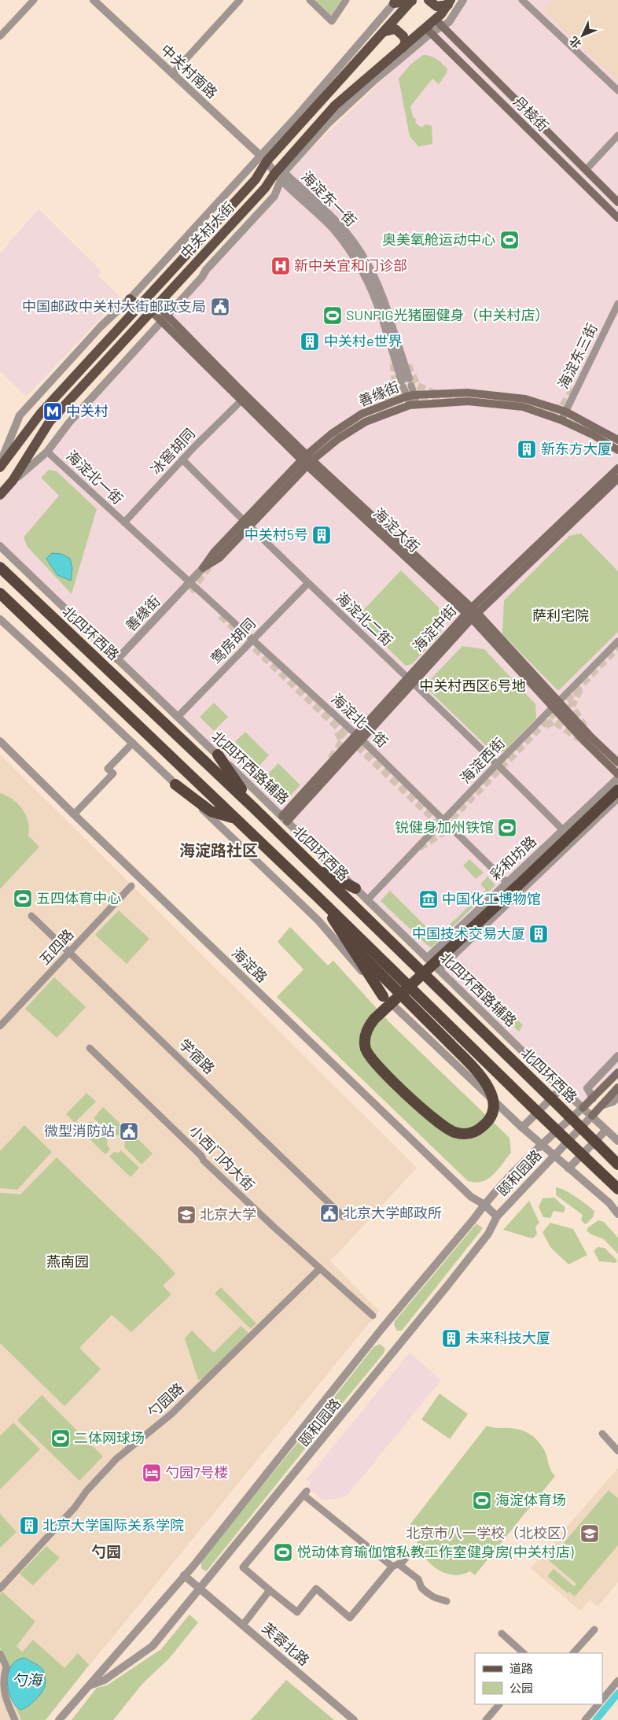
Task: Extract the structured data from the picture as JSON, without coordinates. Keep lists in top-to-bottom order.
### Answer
{
  "streets": {
    "highway": ["北四环西路"],
    "main road": [
      "丹棱街",
      "中关村大街",
      "善缘街",
      "海淀大街",
      "海淀中街"
    ],
    "street": [
      "中关村南路",
      "海淀东一街",
      "海淀东三街",
      "冰窖胡同",
      "海淀北一街",
      "海淀北二街",
      "莺房胡同",
      "海淀西街",
      "北四环西路辅路",
      "彩和坊路",
      "五四路",
      "海淀路",
      "学宿路",
      "小西门内大街",
      "颐和园路",
      "勺园路",
      "芙蓉北路"
    ]
  },
  "crossings": [
    ["中关村南路", "海淀东一街"],
    ["中关村南路", "中关村大街"],
    ["丹棱街", "中关村大街"],
    ["海淀东一街", "中关村大街"],
    ["海淀东一街", "善缘街"],
    ["中关村大街", "海淀大街"],
    ["海淀东三街", "善缘街"],
    ["善缘街", "海淀北一街"],
    ["善缘街", "海淀大街"],
    ["善缘街", "海淀北二街"],
    ["善缘街", "北四环西路辅路"],
    ["冰窖胡同", "海淀北一街"],
    ["冰窖胡同", "海淀大街"],
    ["冰窖胡同", "海淀北二街"],
    ["海淀北一街", "海淀中街"],
    ["海淀北一街", "莺房胡同"],
    ["海淀北一街", "海淀西街"],
    ["海淀北一街", "彩和坊路"],
    ["海淀大街", "海淀中街"],
    ["海淀大街", "海淀西街"],
    ["海淀北二街", "海淀中街"],
    ["海淀北二街", "莺房胡同"],
    ["海淀北二街", "海淀西街"],
    ["海淀北二街", "彩和坊路"],
    ["海淀中街", "北四环西路辅路"],
    ["莺房胡同", "北四环西路辅路"],
    ["海淀西街", "北四环西路辅路"],
    ["北四环西路辅路", "彩和坊路"],
    ["北四环西路辅路", "颐和园路"],
    ["五四路", "学宿路"],
    ["海淀路", "颐和园路"],
    ["小西门内大街", "勺园路"],
    ["颐和园路", "芙蓉北路"]
  ],
  "districts": ["海淀路社区", "勺园"],
  "water": ["勺海"],
  "parks": ["萨利宅院", "中关村西区6号地", "燕南园"],
  "places": {
    "sports": [
      "奥美氧舱运动中心",
      "SUNPIG光猪圈健身（中关村店）",
      "锐健身加州铁馆",
      "五四体育中心",
      "二体网球场",
      "海淀体育场",
      "悦动体育瑜伽馆私教工作室健身房(中关村店)"
    ],
    "hospital": ["新中关宜和门诊部"],
    "public building": ["中国邮政中关村大街邮政支局", "微型消防站", "北京大学邮政所"],
    "building": [
      "中关村e世界",
      "新东方大厦",
      "中关村5号",
      "中国技术交易大厦",
      "未来科技大厦",
      "北京大学国际关系学院"
    ],
    "metro station": ["中关村"],
    "museum": ["中国化工博物馆"],
    "school or university": ["北京大学", "北京市八一学校（北校区）"],
    "hotel": ["勺园7号楼"]
  },
  "legend": ["道路", "公园"],
  "north": "bottom left"
}
